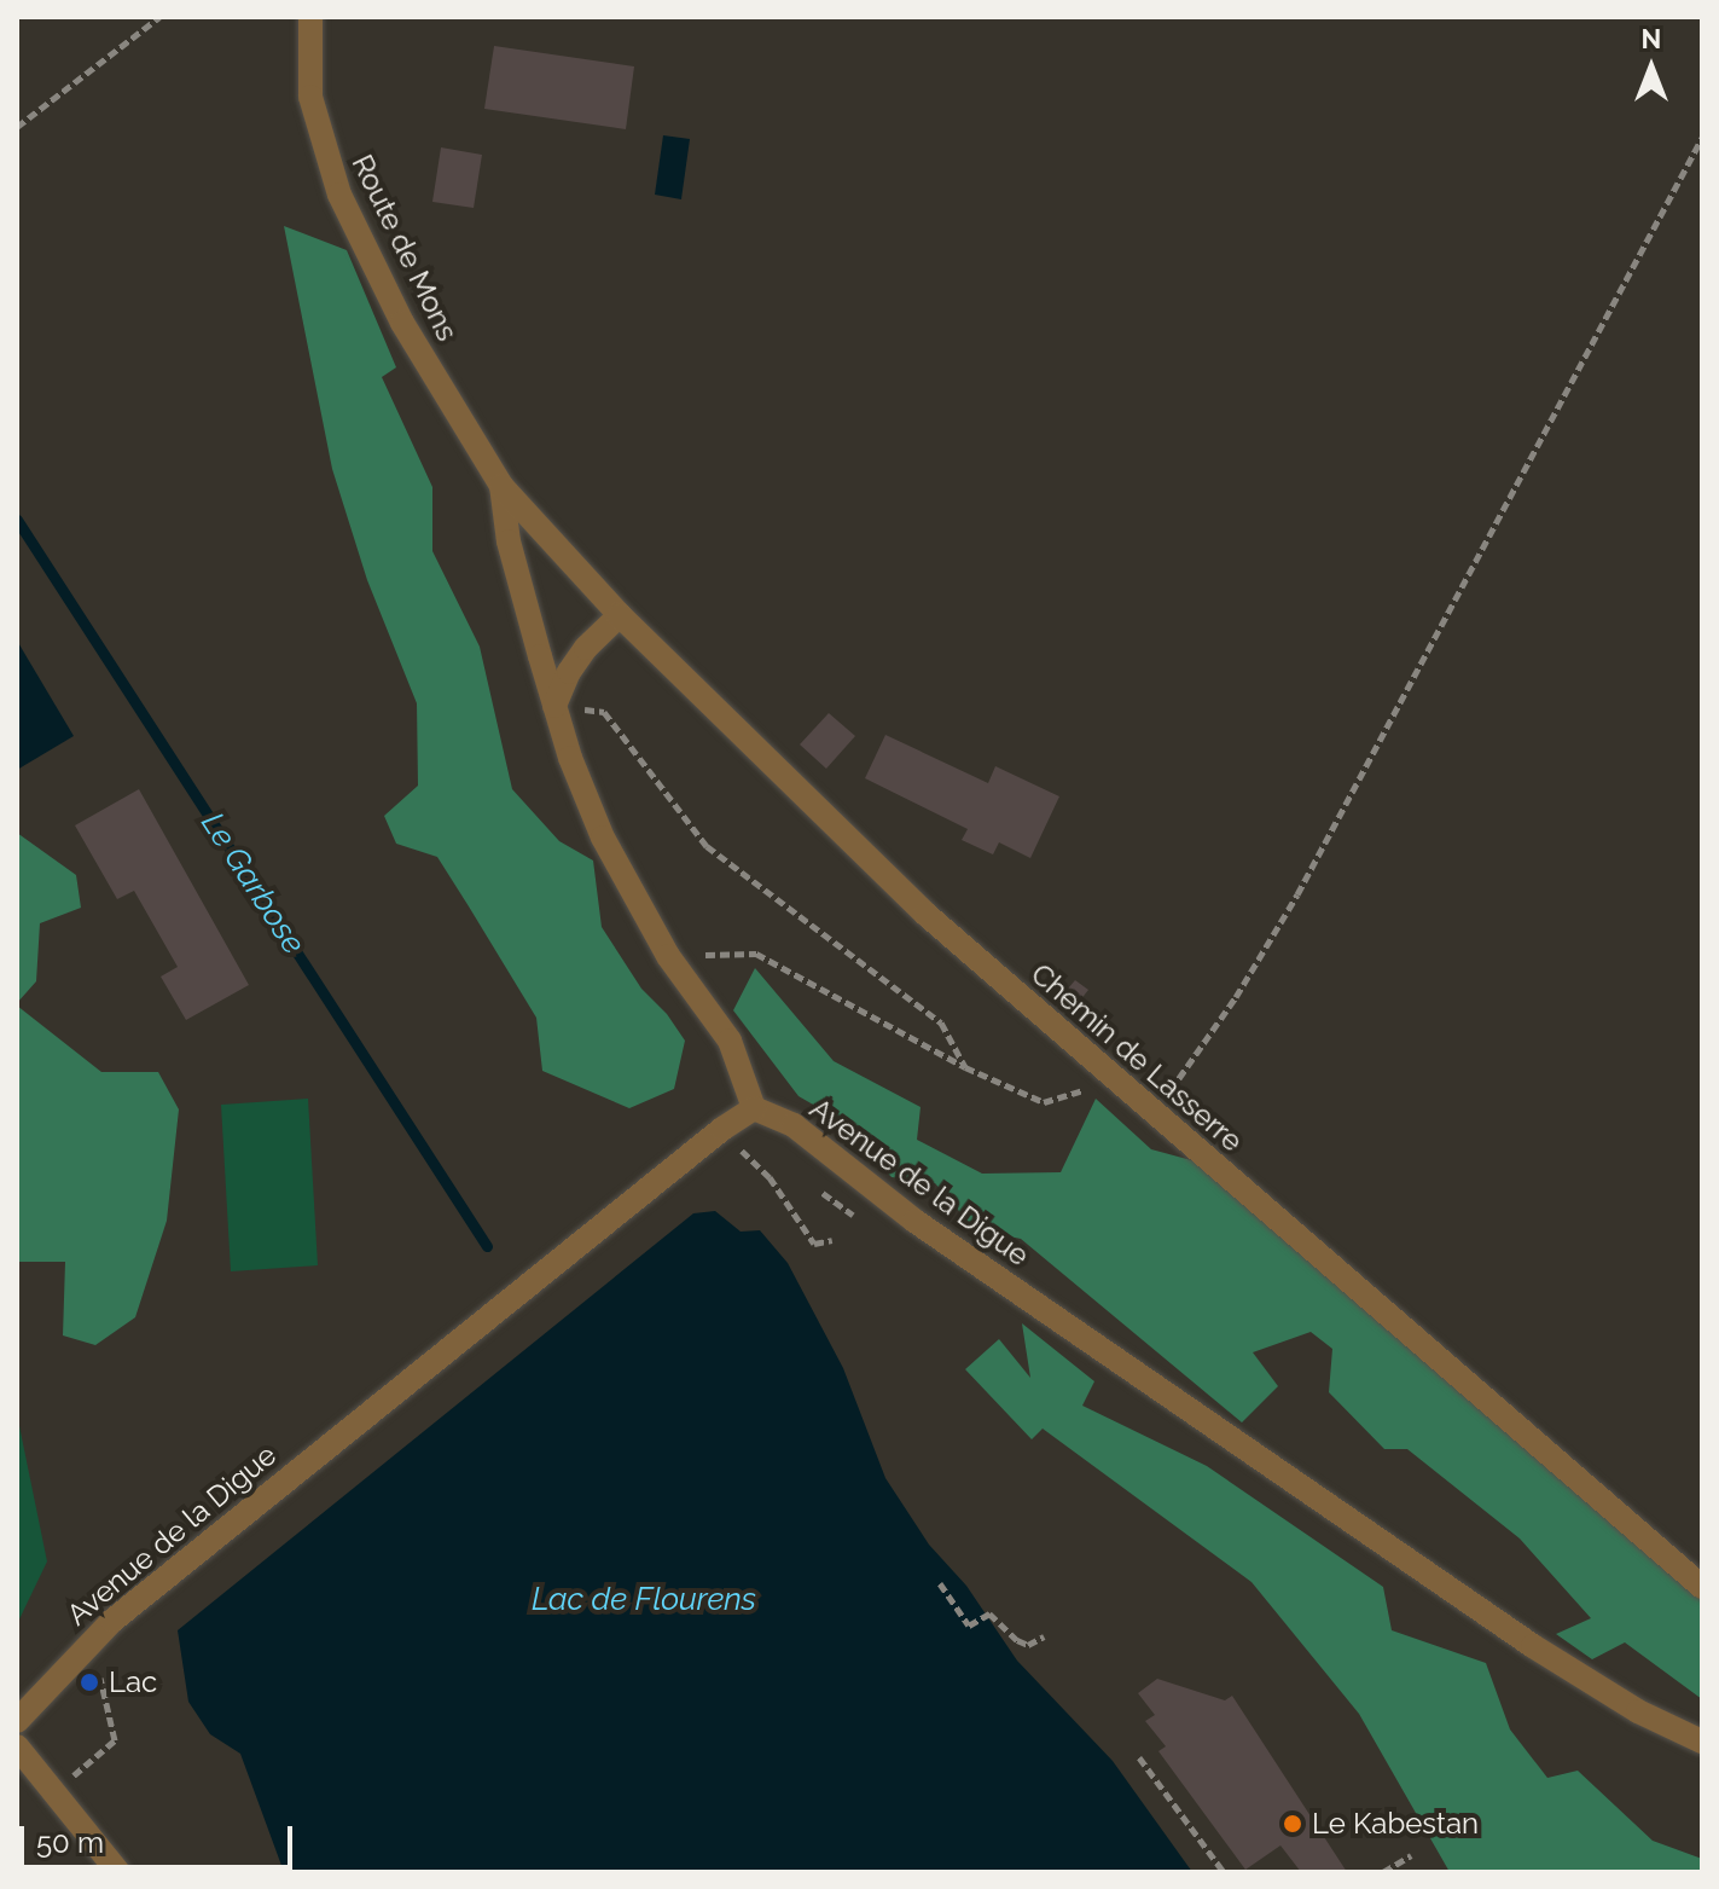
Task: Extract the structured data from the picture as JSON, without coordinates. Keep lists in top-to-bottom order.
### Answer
{
  "streets": {
    "street": ["Route de Mons", "Chemin de Lasserre", "Avenue de la Digue"]
  },
  "crossings": [
    ["Route de Mons", "Chemin de Lasserre"],
    ["Route de Mons", "Avenue de la Digue"]
  ],
  "water": ["Le Garbose", "Lac de Flourens"],
  "places": ["Lac", "Le Kabestan"],
  "scale_bar": "50 m",
  "north": "top"
}
